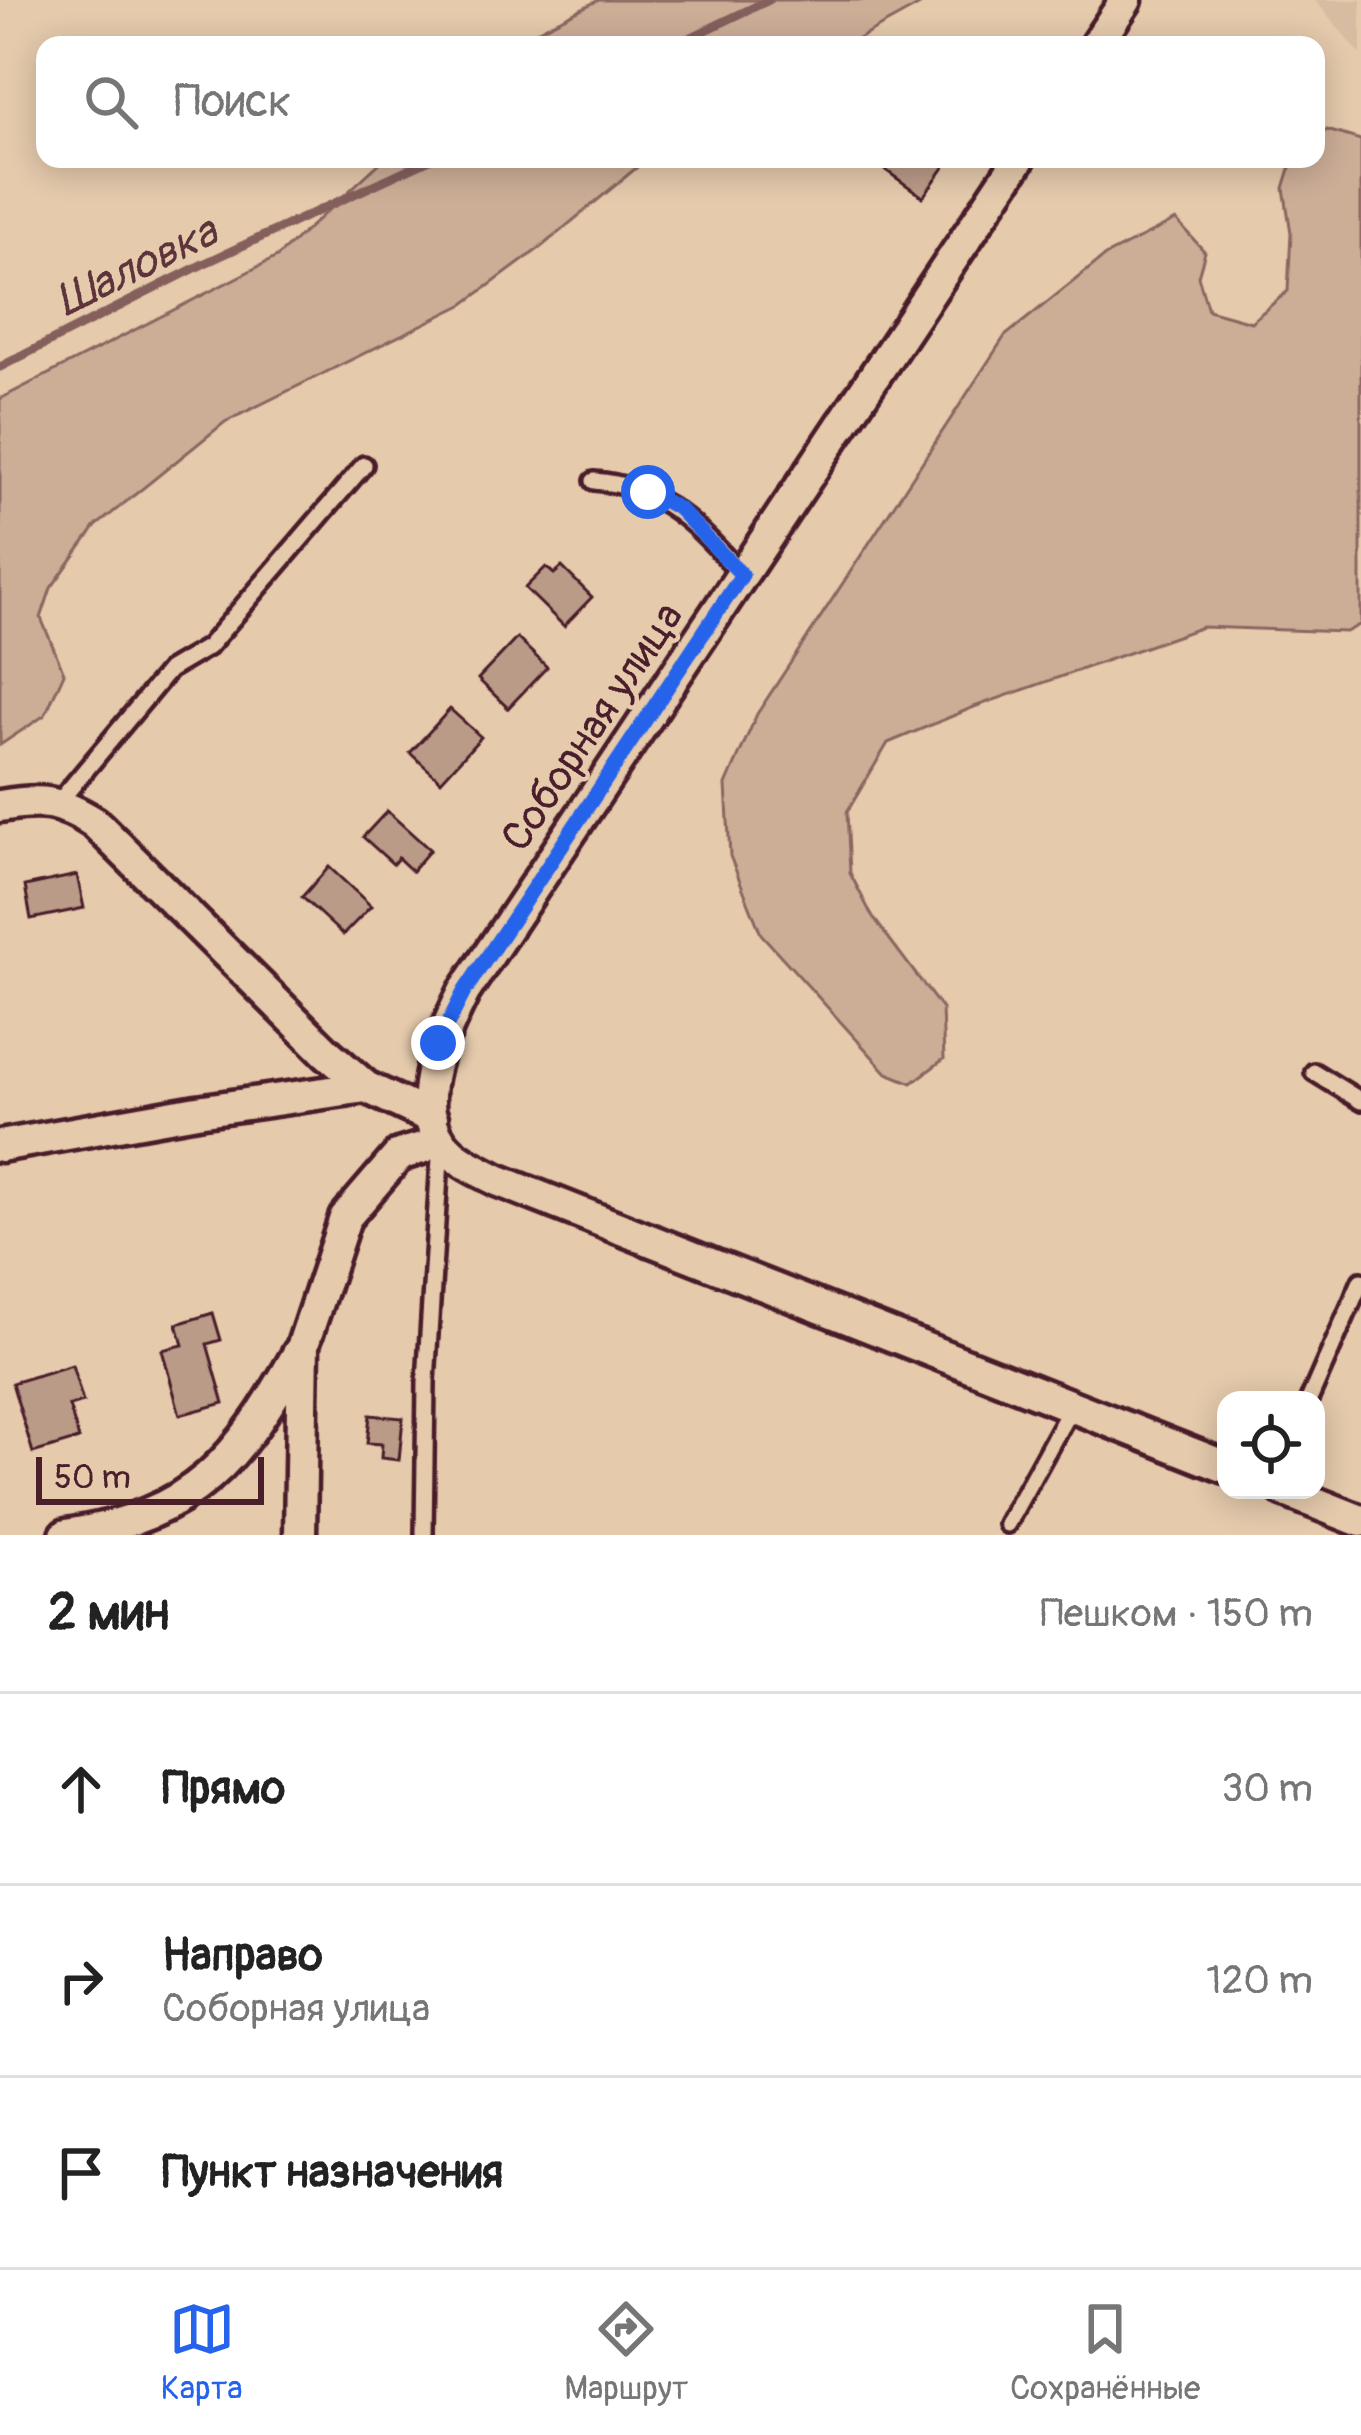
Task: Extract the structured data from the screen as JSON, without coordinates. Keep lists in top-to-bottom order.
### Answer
{
  "streets": {
    "street": ["Соборная улица"]
  },
  "water": ["Шаловка"],
  "scale_bar": "50 m",
  "page": {
    "search": "Поиск",
    "scale": "50 m",
    "heading": ["2 мин", "Пешком · 150 m"],
    "list": [
      ["Прямо", "30 m"],
      ["Направо", "Соборная улица", "120 m"],
      "Пункт назначения"
    ],
    "nav": ["Карта", "Маршрут", "Сохранённые"]
  }
}
